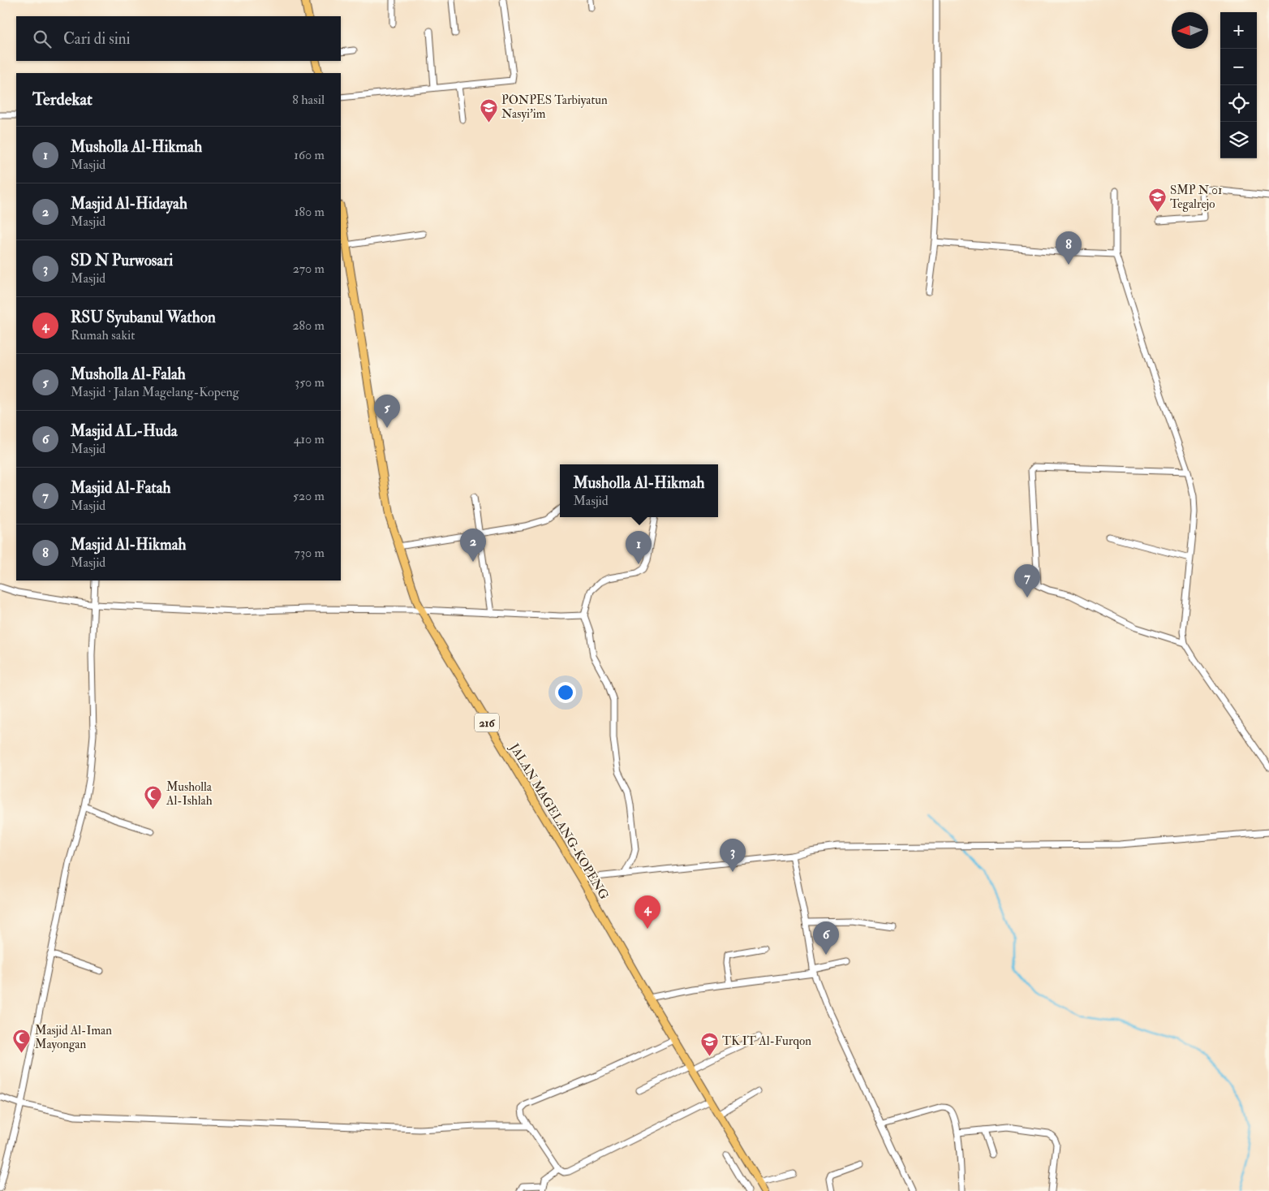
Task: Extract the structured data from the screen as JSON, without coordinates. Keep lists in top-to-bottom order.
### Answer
{
  "streets": {
    "main road": ["216", "JALAN MAGELANG-KOPENG"]
  },
  "places": {
    "school or university": ["PONPES Tarbiyatun Nasyi'im", "SMP N 01 Tegalrejo", "TK IT Al-Furqon"],
    "mosque": ["Musholla Al-Ishlah", "Masjid Al-Iman Mayongan"]
  },
  "north": "left",
  "page": {
    "map_buttons": ["+", "−"],
    "search": "Cari di sini",
    "heading": ["Terdekat", "8 hasil"],
    "list": [
      {
        "mark": "1",
        "name": "Musholla Al-Hikmah",
        "note": "Masjid",
        "value": "160 m"
      },
      {
        "mark": "2",
        "name": "Masjid Al-Hidayah",
        "note": "Masjid",
        "value": "180 m"
      },
      {
        "mark": "3",
        "name": "SD N Purwosari",
        "note": "Masjid",
        "value": "270 m"
      },
      {
        "mark": "4",
        "name": "RSU Syubanul Wathon",
        "note": "Rumah sakit",
        "value": "280 m"
      },
      {
        "mark": "5",
        "name": "Musholla Al-Falah",
        "note": "Masjid · Jalan Magelang-Kopeng",
        "value": "350 m"
      },
      {
        "mark": "6",
        "name": "Masjid AL-Huda",
        "note": "Masjid",
        "value": "410 m"
      },
      {
        "mark": "7",
        "name": "Masjid Al-Fatah",
        "note": "Masjid",
        "value": "520 m"
      },
      {
        "mark": "8",
        "name": "Masjid Al-Hikmah",
        "note": "Masjid",
        "value": "730 m"
      }
    ],
    "pins": [
      "8",
      "5",
      "2",
      "1",
      "7",
      "3",
      "4",
      "6"
    ],
    "popup": ["Musholla Al-Hikmah", "Masjid"]
  }
}
